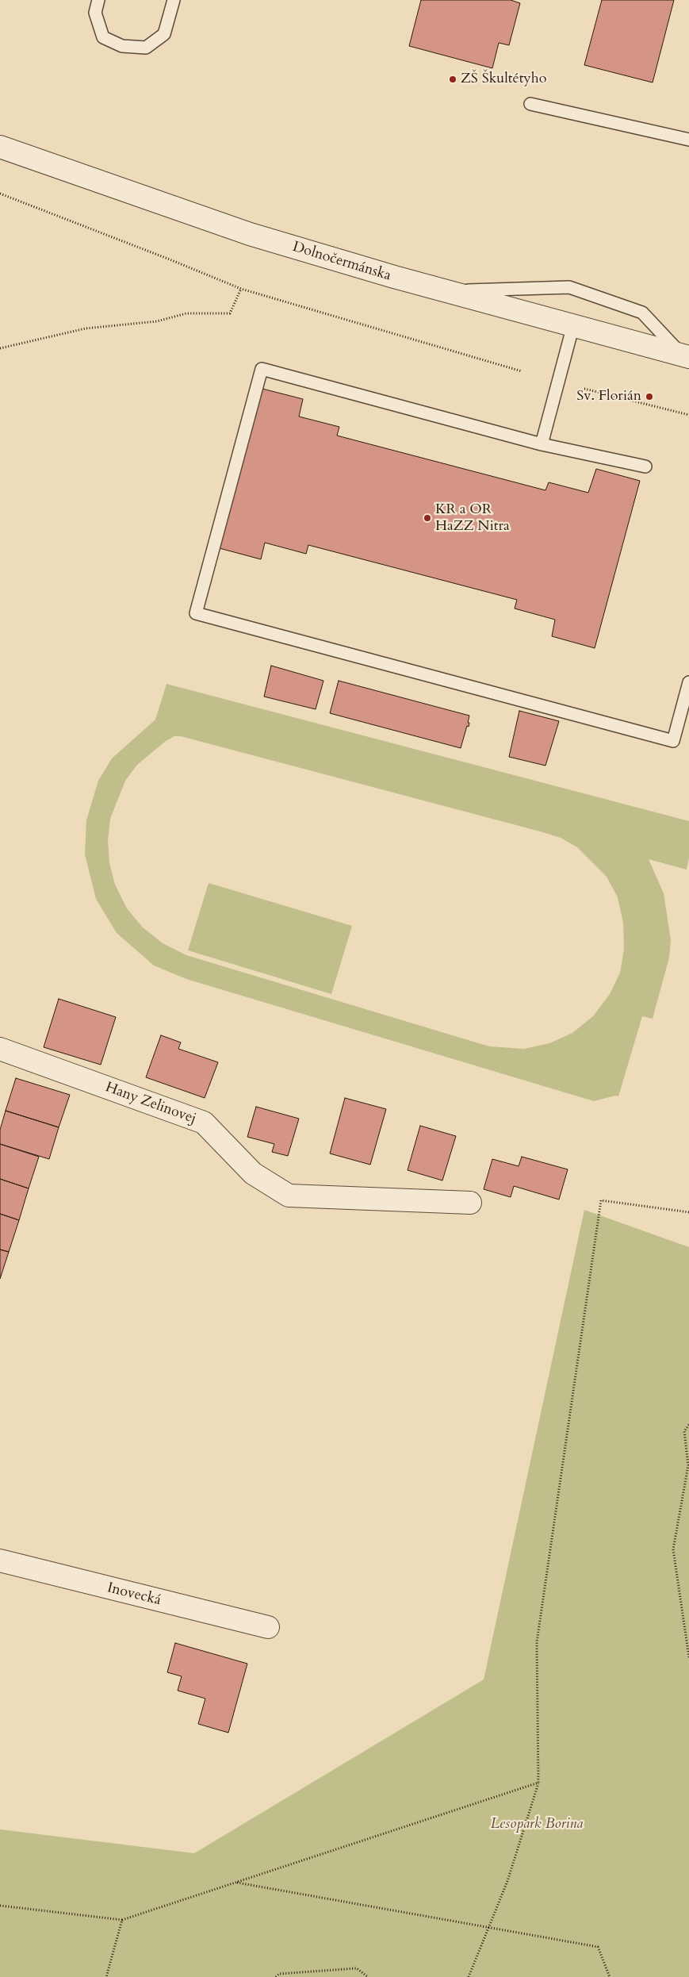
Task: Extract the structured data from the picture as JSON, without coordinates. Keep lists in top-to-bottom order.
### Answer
{
  "streets": {
    "street": ["Dolnočermánska", "Hany Zelinovej", "Inovecká"]
  },
  "parks": ["Lesopark Borina"],
  "places": ["ZŠ Škultétyho", "Sv. Florián", "KR a OR HaZZ Nitra"]
}
